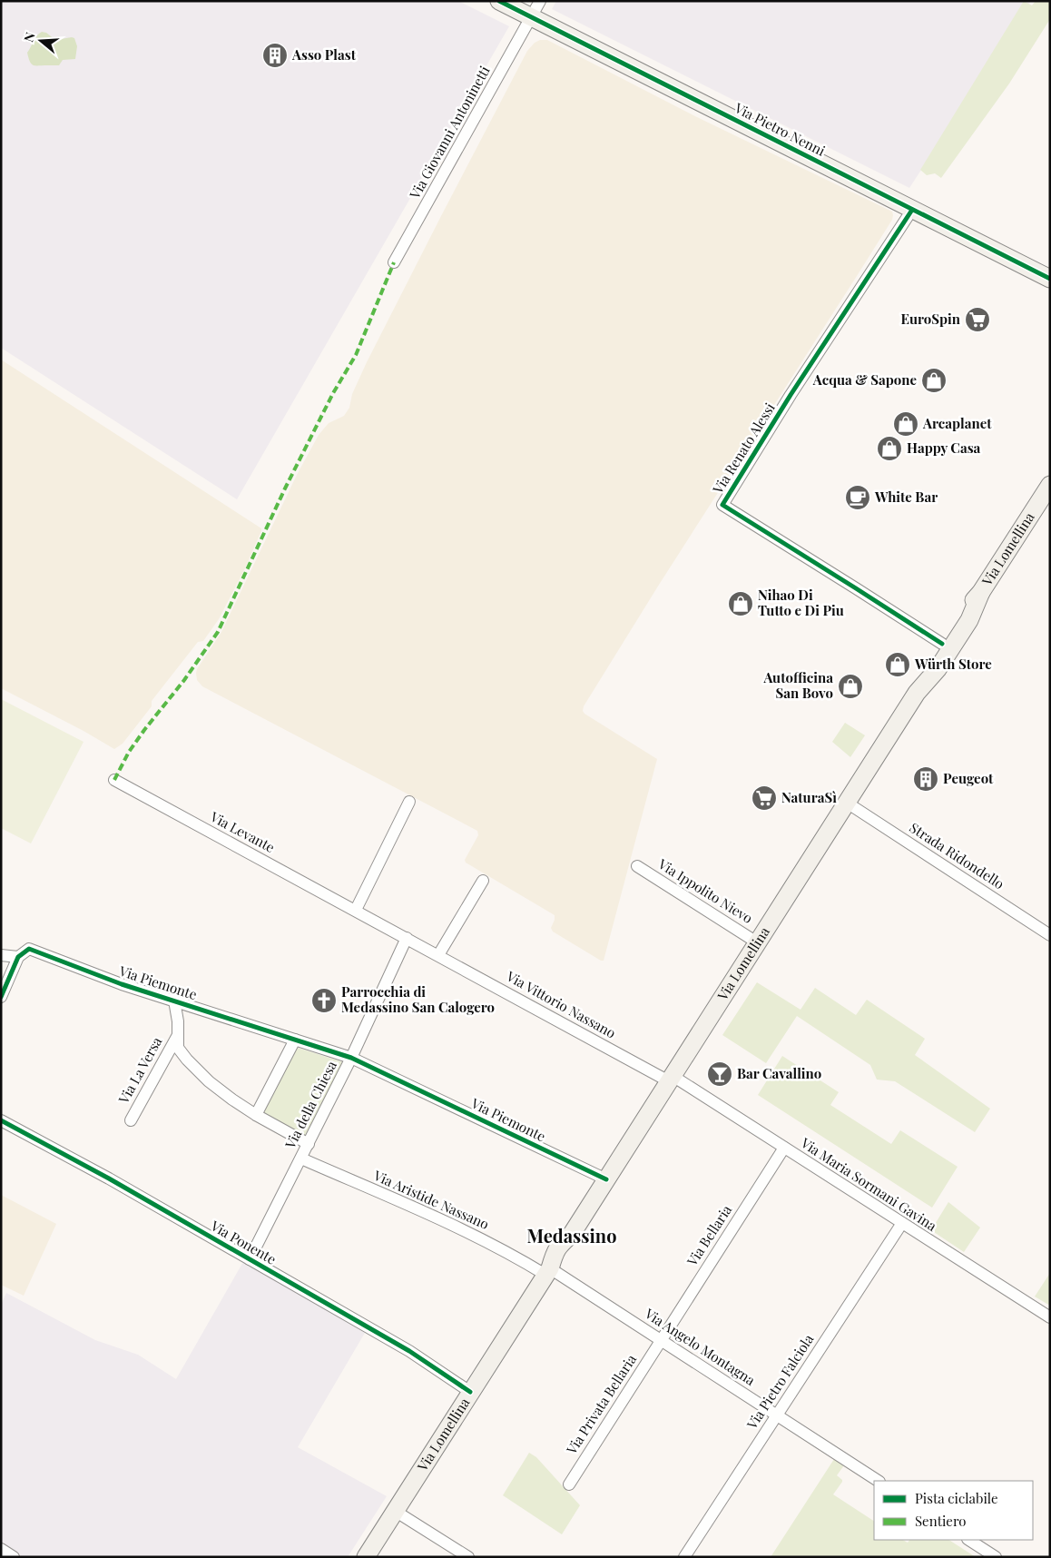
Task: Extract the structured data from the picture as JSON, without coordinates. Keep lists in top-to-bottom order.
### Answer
{
  "streets": {
    "main road": ["Via Pietro Nenni", "Via Lomellina"],
    "street": [
      "Via Giovanni Antoninetti",
      "Via Renato Alessi",
      "Via Levante",
      "Strada Ridondello",
      "Via Ippolito Nievo",
      "Via Piemonte",
      "Via Vittorio Nassano",
      "Via La Versa",
      "Via della Chiesa",
      "Via Maria Sormani Gavina",
      "Via Aristide Nassano",
      "Via Bellaria",
      "Via Ponente",
      "Via Angelo Montagna",
      "Via Pietro Falciola",
      "Via Privata Bellaria"
    ]
  },
  "crossings": [
    ["Via Pietro Nenni", "Via Giovanni Antoninetti"],
    ["Via Pietro Nenni", "Via Renato Alessi"],
    ["Via Renato Alessi", "Via Lomellina"],
    ["Via Lomellina", "Strada Ridondello"],
    ["Via Lomellina", "Via Ippolito Nievo"],
    ["Via Lomellina", "Via Piemonte"],
    ["Via Lomellina", "Via Vittorio Nassano"],
    ["Via Lomellina", "Via Maria Sormani Gavina"],
    ["Via Lomellina", "Via Aristide Nassano"],
    ["Via Lomellina", "Via Ponente"],
    ["Via Lomellina", "Via Angelo Montagna"],
    ["Via Levante", "Via Vittorio Nassano"],
    ["Via Piemonte", "Via della Chiesa"],
    ["Via Vittorio Nassano", "Via della Chiesa"],
    ["Via Vittorio Nassano", "Via Maria Sormani Gavina"],
    ["Via della Chiesa", "Via Aristide Nassano"],
    ["Via della Chiesa", "Via Ponente"],
    ["Via Maria Sormani Gavina", "Via Bellaria"],
    ["Via Maria Sormani Gavina", "Via Pietro Falciola"],
    ["Via Aristide Nassano", "Via Angelo Montagna"],
    ["Via Bellaria", "Via Angelo Montagna"],
    ["Via Bellaria", "Via Privata Bellaria"],
    ["Via Angelo Montagna", "Via Pietro Falciola"],
    ["Via Angelo Montagna", "Via Privata Bellaria"]
  ],
  "districts": ["Medassino"],
  "places": {
    "building": ["Asso Plast", "Peugeot"],
    "supermarket": ["EuroSpin", "NaturaSì"],
    "shop": [
      "Acqua & Sapone",
      "Arcaplanet",
      "Happy Casa",
      "Nihao Di Tutto e Di Piu",
      "Würth Store",
      "Autofficina San Bovo"
    ],
    "cafe": ["White Bar"],
    "church": ["Parrocchia di Medassino San Calogero"],
    "bar": ["Bar Cavallino"]
  },
  "legend": ["Pista ciclabile", "Sentiero"],
  "north": "left"
}
